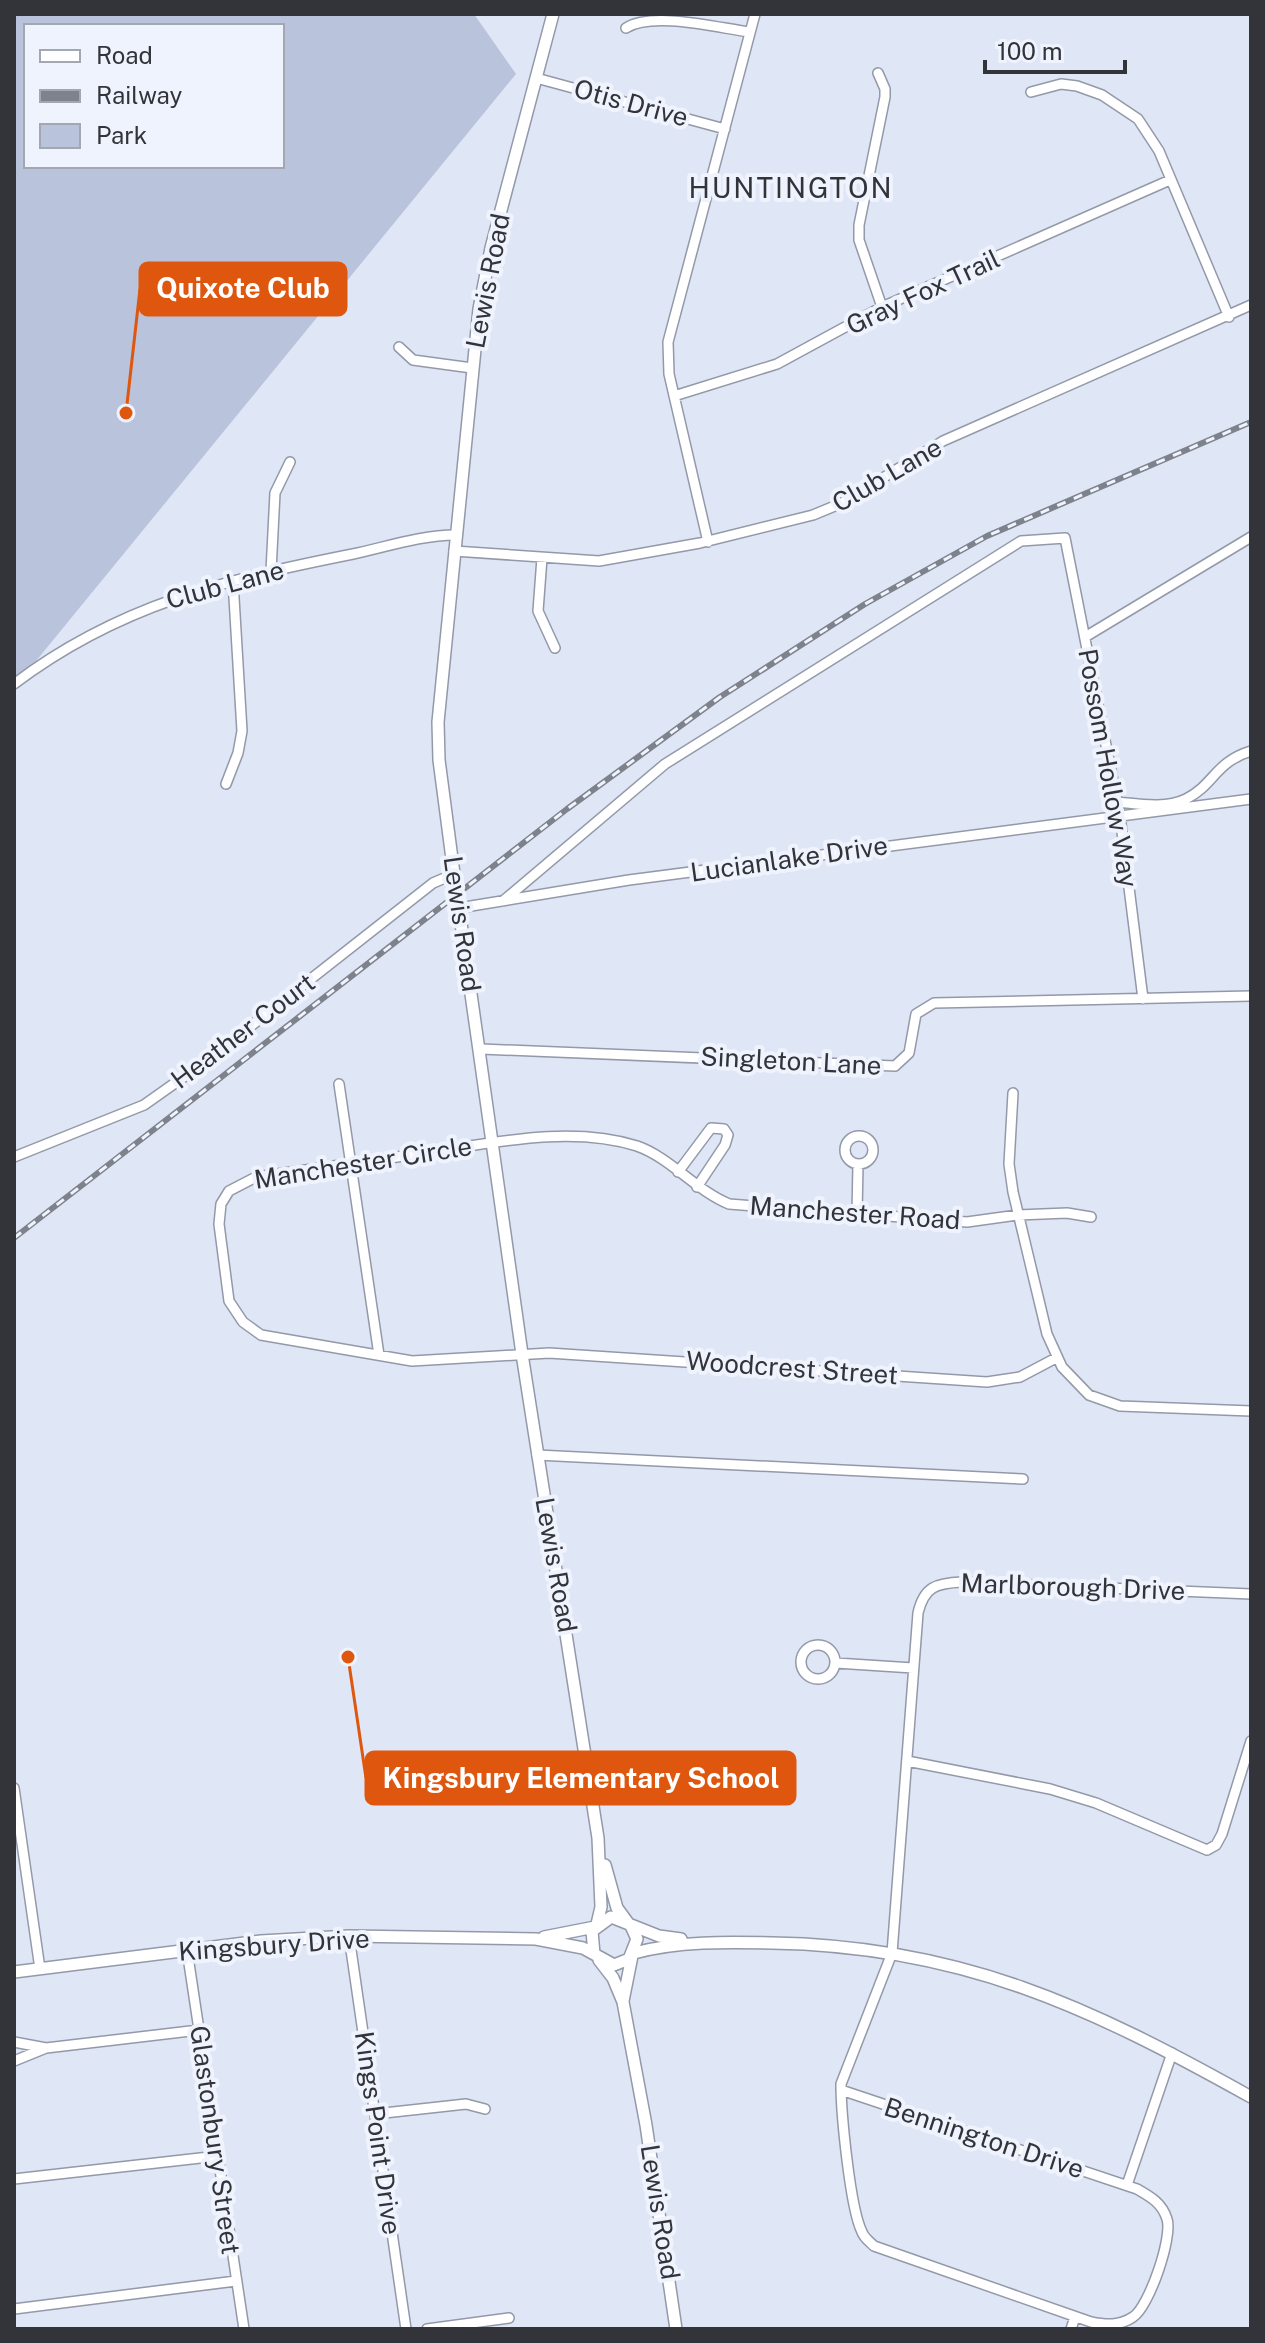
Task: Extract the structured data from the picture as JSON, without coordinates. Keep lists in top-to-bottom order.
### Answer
{
  "streets": {
    "street": [
      "Otis Drive",
      "Lewis Road",
      "Gray Fox Trail",
      "Club Lane",
      "Possom Hollow Way",
      "Lucianlake Drive",
      "Heather Court",
      "Singleton Lane",
      "Manchester Circle",
      "Manchester Road",
      "Woodcrest Street",
      "Marlborough Drive",
      "Kingsbury Drive",
      "Kings Point Drive",
      "Bennington Drive",
      "Glastonbury Street"
    ]
  },
  "crossings": [
    ["Otis Drive", "Lewis Road"],
    ["Lewis Road", "Club Lane"],
    ["Lewis Road", "Lucianlake Drive"],
    ["Lewis Road", "Heather Court"],
    ["Lewis Road", "Singleton Lane"],
    ["Lewis Road", "Manchester Circle"],
    ["Lewis Road", "Manchester Road"],
    ["Lewis Road", "Woodcrest Street"],
    ["Lewis Road", "Kingsbury Drive"],
    ["Possom Hollow Way", "Lucianlake Drive"],
    ["Possom Hollow Way", "Singleton Lane"],
    ["Manchester Circle", "Manchester Road"],
    ["Manchester Circle", "Woodcrest Street"],
    ["Marlborough Drive", "Kingsbury Drive"],
    ["Marlborough Drive", "Bennington Drive"],
    ["Kingsbury Drive", "Kings Point Drive"],
    ["Kingsbury Drive", "Glastonbury Street"]
  ],
  "districts": ["HUNTINGTON"],
  "places": ["Quixote Club", "Kingsbury Elementary School"],
  "legend": ["Road", "Railway", "Park"],
  "scale_bar": "100 m"
}
